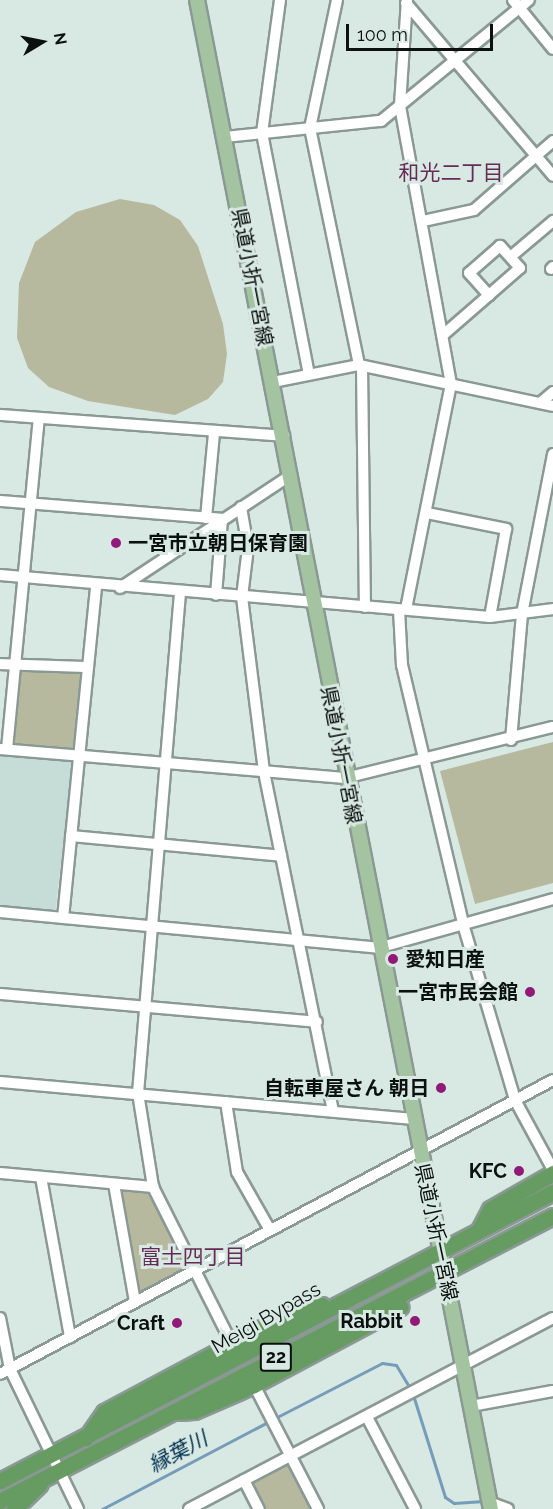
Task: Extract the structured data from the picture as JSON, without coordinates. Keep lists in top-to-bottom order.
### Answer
{
  "streets": {
    "highway": ["Meigi Bypass", "22"],
    "main road": ["県道小折一宮線"]
  },
  "crossings": [
    ["県道小折一宮線", "Meigi Bypass"],
    ["Meigi Bypass", "22"]
  ],
  "districts": ["和光二丁目", "富士四丁目"],
  "water": ["縁葉川"],
  "places": [
    "一宮市立朝日保育園",
    "愛知日産",
    "一宮市民会館",
    "自転車屋さん 朝日",
    "KFC",
    "Rabbit",
    "Craft"
  ],
  "scale_bar": "100 m",
  "north": "right"
}
